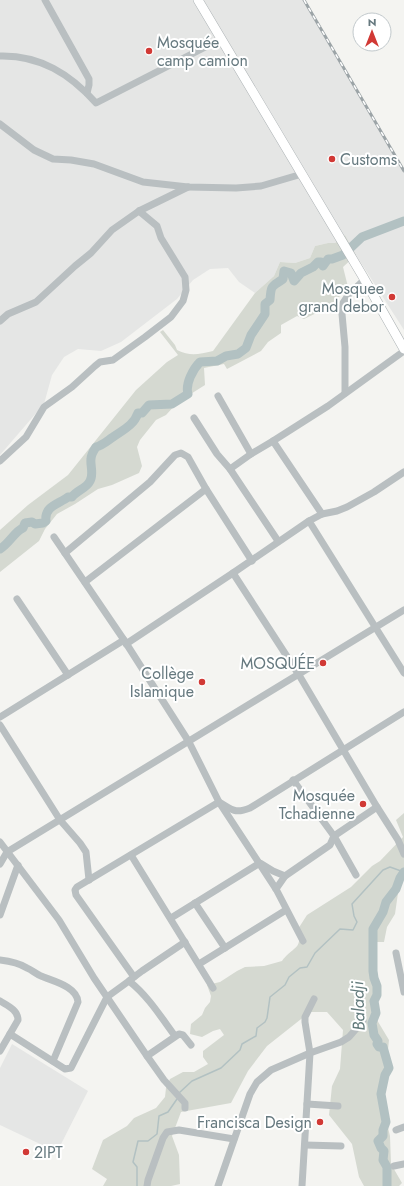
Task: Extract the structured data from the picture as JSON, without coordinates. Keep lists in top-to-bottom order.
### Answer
{
  "water": ["Baladji"],
  "places": [
    "Mosquée camp camion",
    "Customs",
    "Mosquee grand debor",
    "MOSQUÉE",
    "Collège Islamique",
    "Mosquée Tchadienne",
    "Francisca Design",
    "2IPT"
  ],
  "north": "top"
}
